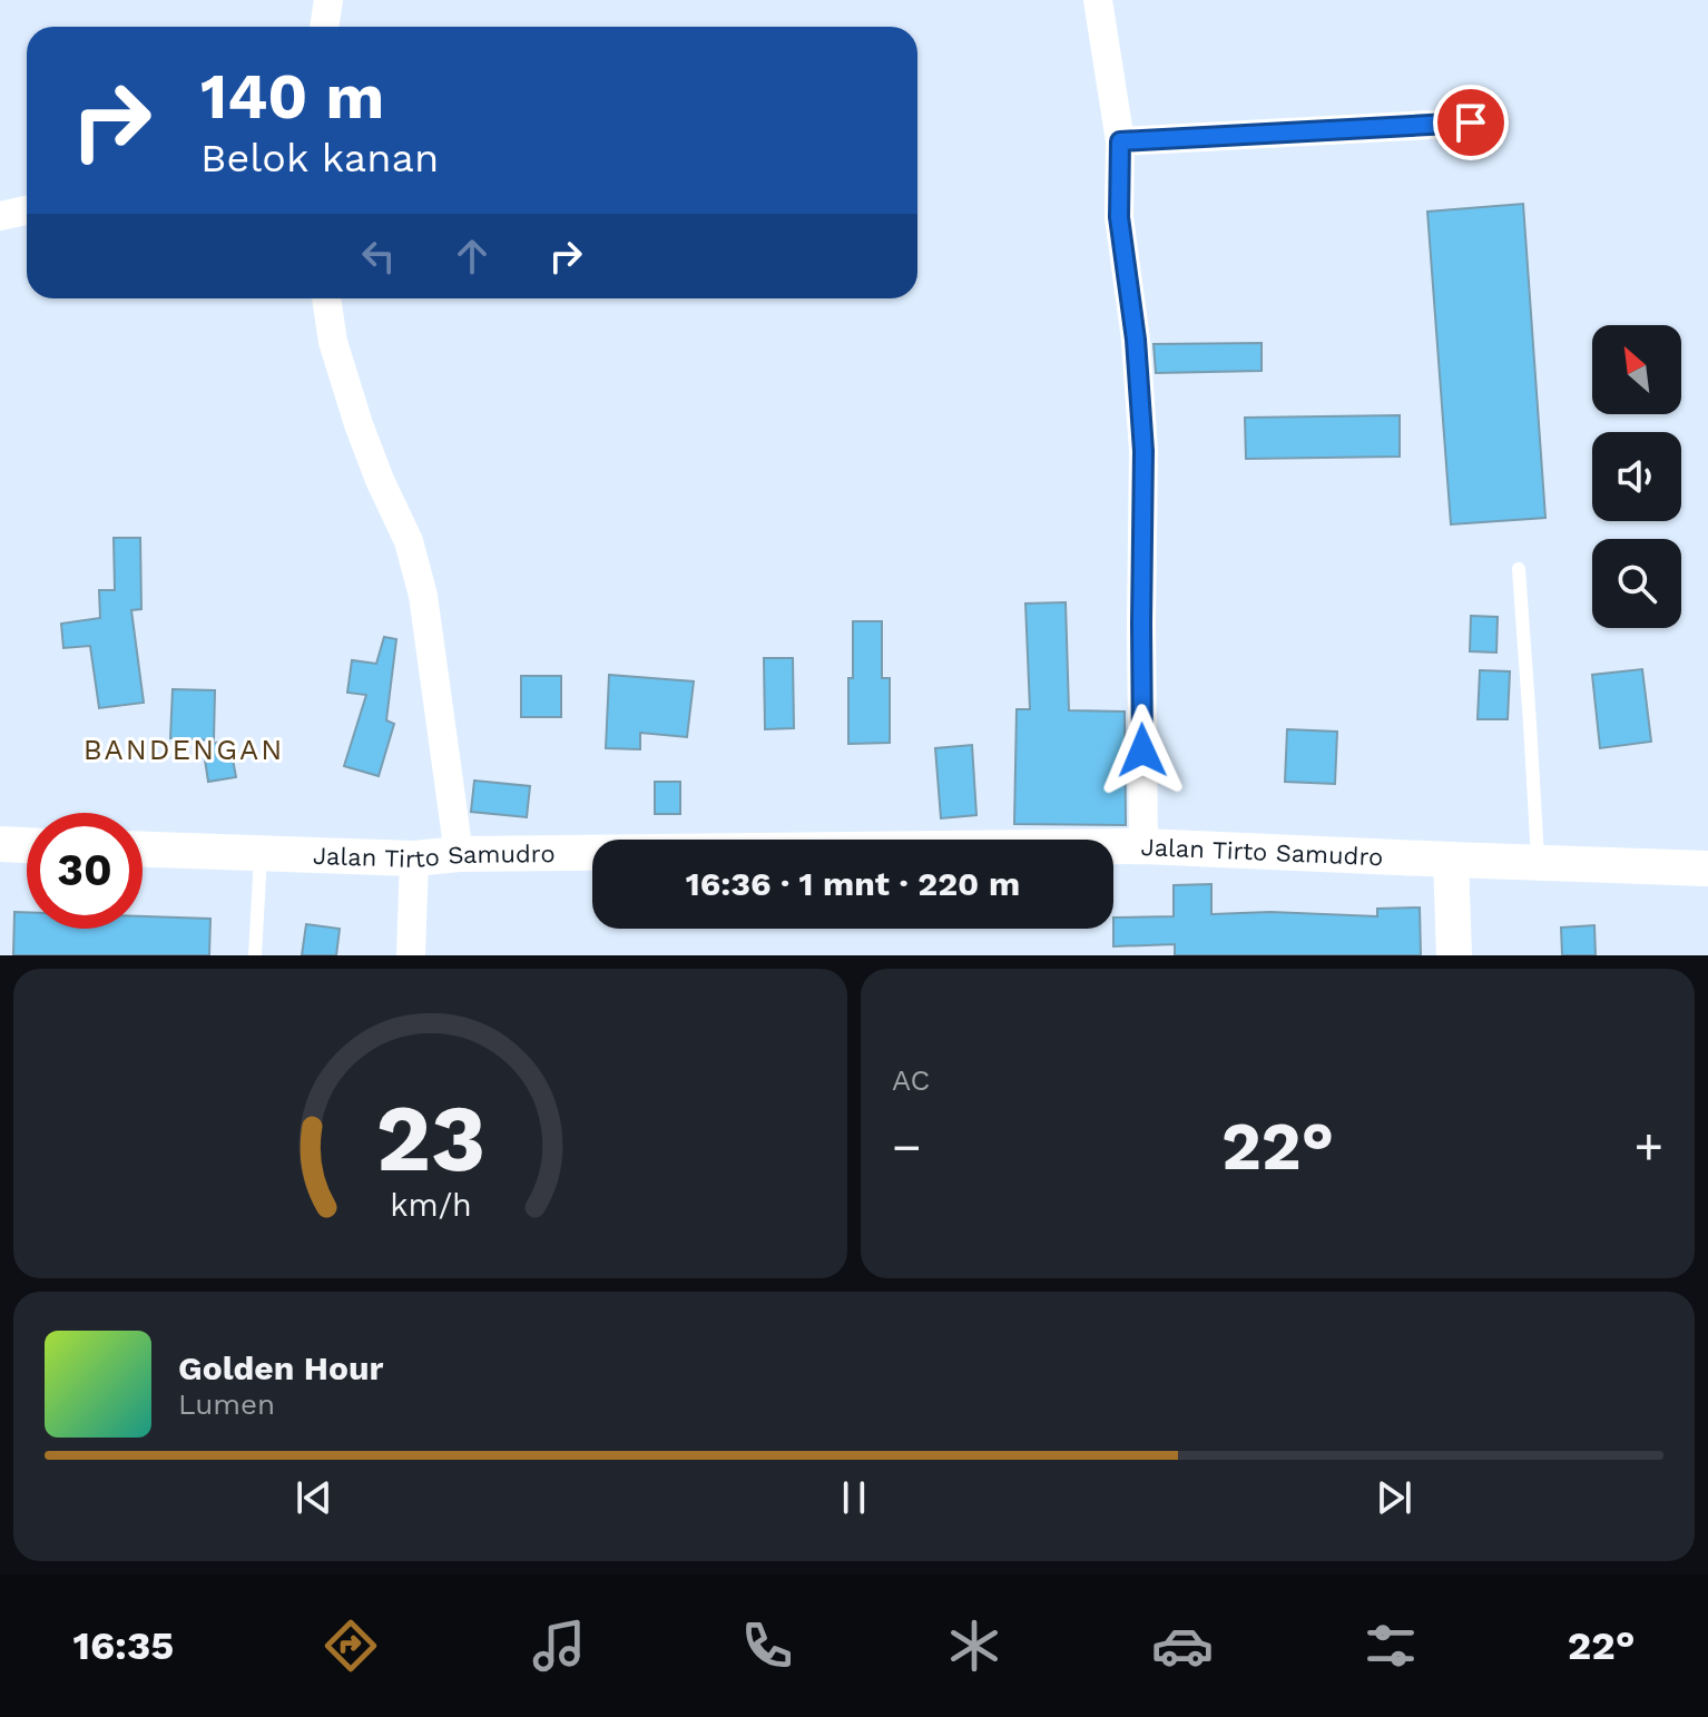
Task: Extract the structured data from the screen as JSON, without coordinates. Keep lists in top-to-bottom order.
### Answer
{
  "streets": {
    "street": ["Jalan Tirto Samudro"]
  },
  "districts": ["BANDENGAN"],
  "north": "top left",
  "page": {
    "turn": ["140 m", "Belok kanan"],
    "limit": "30",
    "trip": "16:36 · 1 mnt · 220 m",
    "tile": "AC",
    "heat": ["−", "22°", "+"],
    "song": ["Golden Hour", "Lumen"],
    "tabs": ["16:35", "22°"],
    "gauge": ["23", "km/h"]
  }
}
